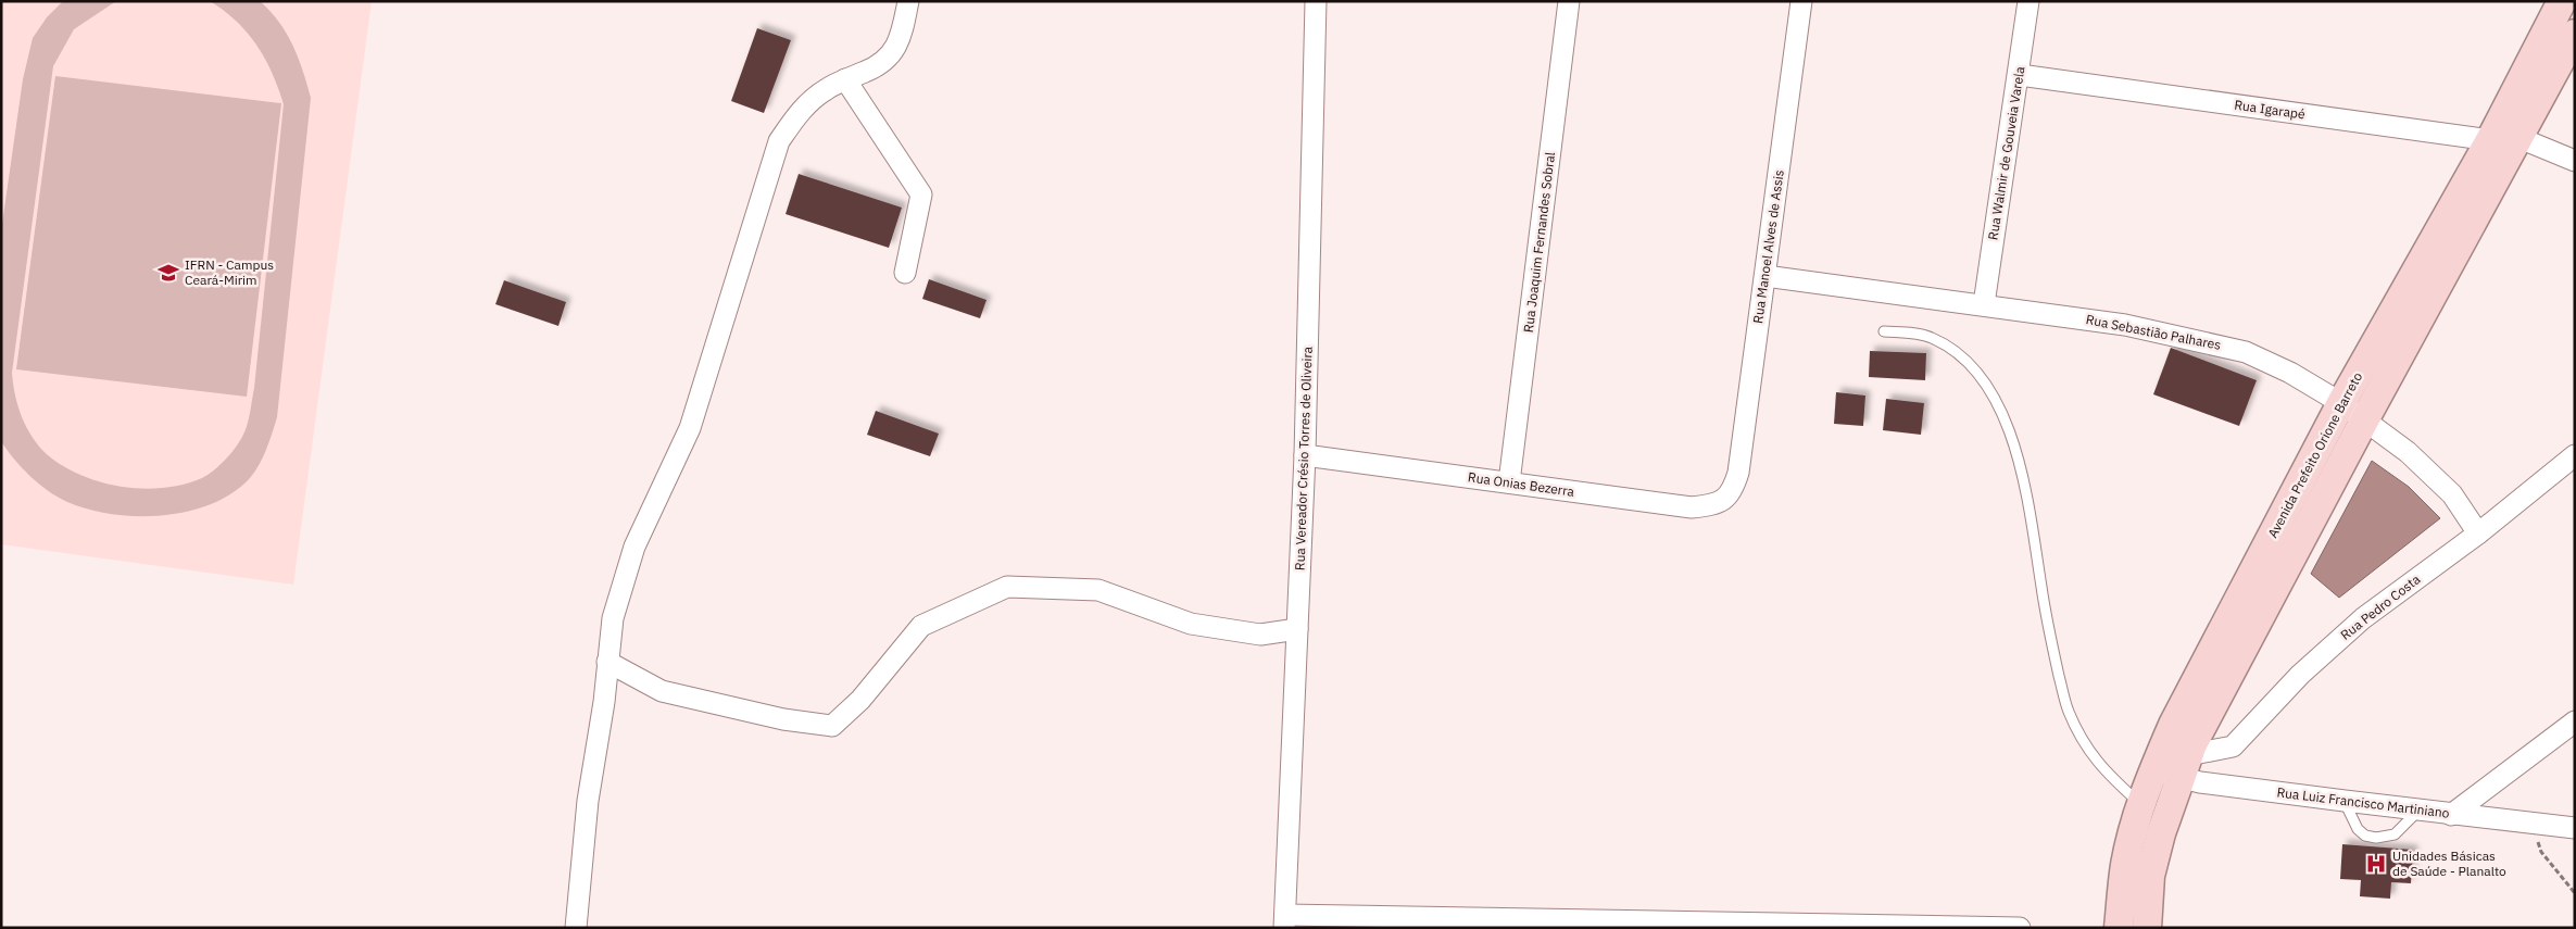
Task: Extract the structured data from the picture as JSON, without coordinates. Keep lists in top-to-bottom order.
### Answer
{
  "streets": {
    "street": [
      "Rua Igarapé",
      "Rua Walmir de Gouveia Varela",
      "Rua Joaquim Fernandes Sobral",
      "Rua Manoel Alves de Assis",
      "Rua Sebastião Palhares",
      "Avenida Prefeito Orione Barreto",
      "Rua Vereador Crésio Torres de Oliveira",
      "Rua Onias Bezerra",
      "Rua Pedro Costa",
      "Rua Luiz Francisco Martiniano"
    ]
  },
  "crossings": [
    ["Rua Igarapé", "Rua Walmir de Gouveia Varela"],
    ["Rua Igarapé", "Avenida Prefeito Orione Barreto"],
    ["Rua Walmir de Gouveia Varela", "Rua Sebastião Palhares"],
    ["Rua Joaquim Fernandes Sobral", "Rua Onias Bezerra"],
    ["Rua Manoel Alves de Assis", "Rua Sebastião Palhares"],
    ["Rua Manoel Alves de Assis", "Rua Onias Bezerra"],
    ["Rua Sebastião Palhares", "Avenida Prefeito Orione Barreto"],
    ["Rua Sebastião Palhares", "Rua Pedro Costa"],
    ["Avenida Prefeito Orione Barreto", "Rua Pedro Costa"],
    ["Avenida Prefeito Orione Barreto", "Rua Luiz Francisco Martiniano"],
    ["Rua Vereador Crésio Torres de Oliveira", "Rua Onias Bezerra"],
    ["Rua Pedro Costa", "Rua Luiz Francisco Martiniano"]
  ],
  "places": {
    "school or university": ["IFRN - Campus Ceará-Mirim"],
    "hospital": ["Unidades Básicas de Saúde - Planalto"]
  }
}
